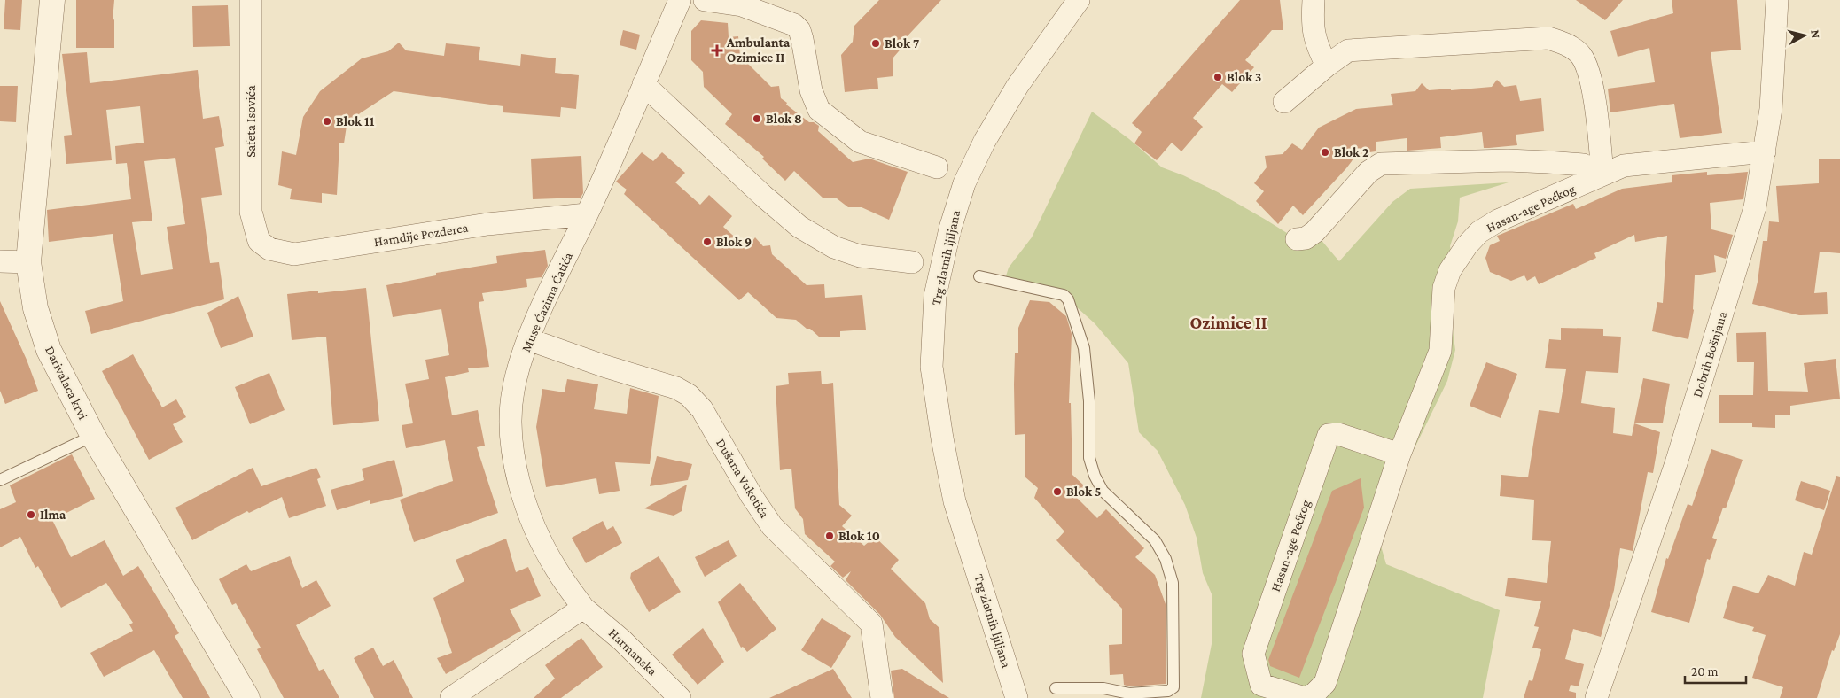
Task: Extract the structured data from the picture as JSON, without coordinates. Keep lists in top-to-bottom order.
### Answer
{
  "streets": {
    "street": [
      "Safeta Isovića",
      "Hasan-age Pećkog",
      "Hamdije Pozderca",
      "Trg zlatnih ljiljana",
      "Muse Ćazima Ćatića",
      "Dobrih Bošnjana",
      "Darivalaca krvi",
      "Dušana Vukotića",
      "Harmanska"
    ]
  },
  "crossings": [
    ["Safeta Isovića", "Hamdije Pozderca"],
    ["Hasan-age Pećkog", "Dobrih Bošnjana"],
    ["Hamdije Pozderca", "Muse Ćazima Ćatića"],
    ["Muse Ćazima Ćatića", "Dušana Vukotića"],
    ["Muse Ćazima Ćatića", "Harmanska"]
  ],
  "districts": ["Ozimice II"],
  "places": {
    "other": [
      "Blok 7",
      "Blok 3",
      "Blok 8",
      "Blok 11",
      "Blok 2",
      "Blok 9",
      "Blok 5",
      "Ilma",
      "Blok 10"
    ],
    "health": ["Ambulanta Ozimice II"]
  },
  "scale_bar": "20 m",
  "north": "right"
}
